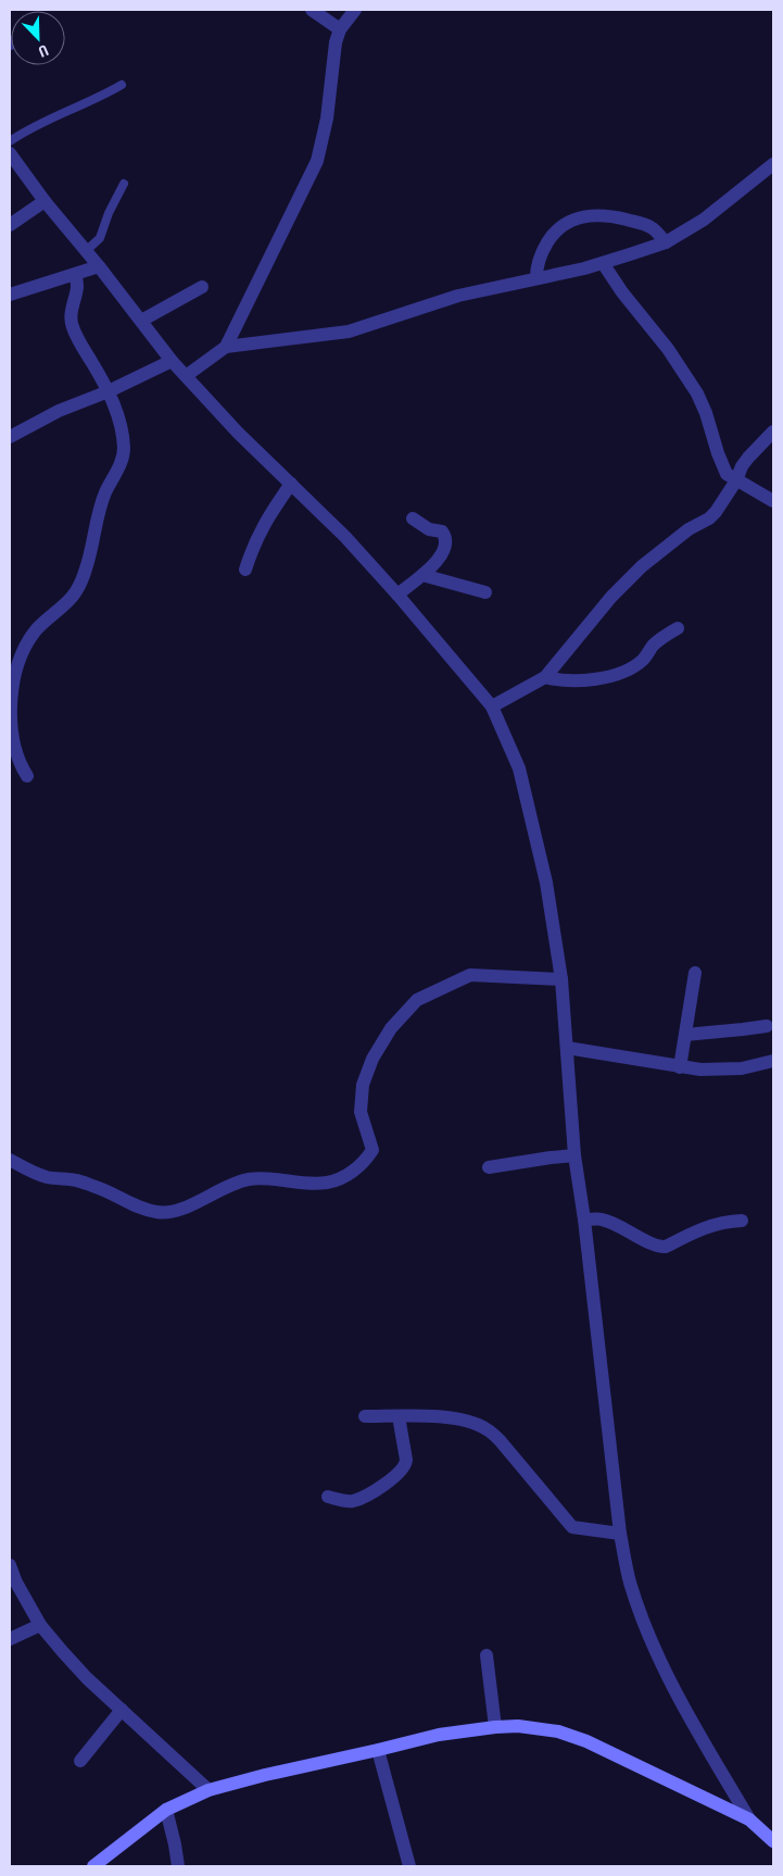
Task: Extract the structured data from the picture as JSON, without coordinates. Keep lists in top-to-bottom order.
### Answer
{
  "north": "bottom right"
}
